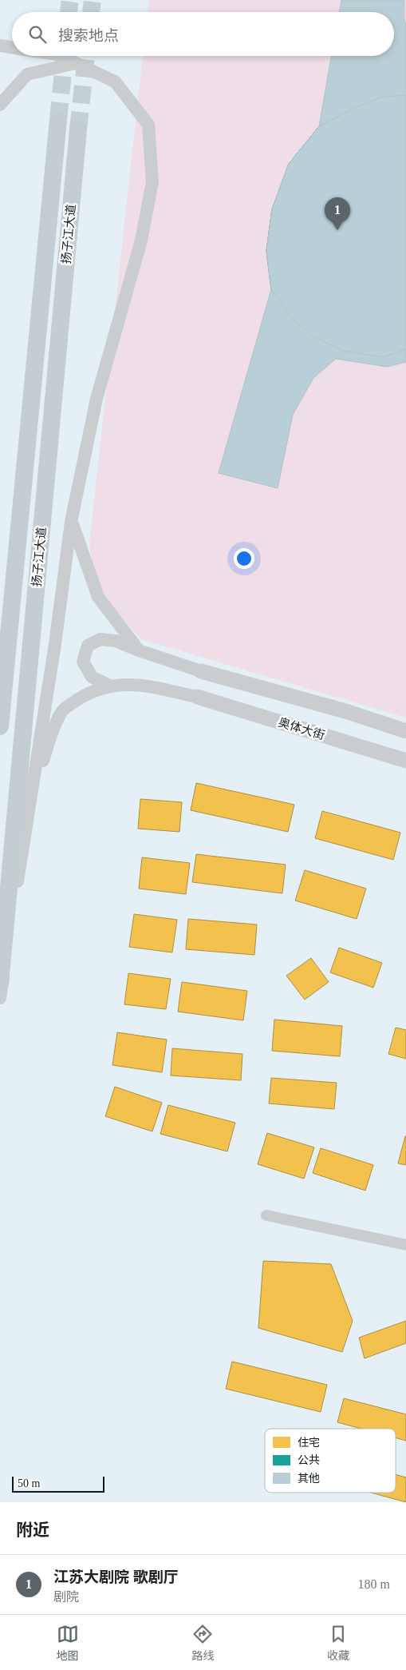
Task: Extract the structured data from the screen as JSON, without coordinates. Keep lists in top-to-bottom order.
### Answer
{
  "streets": {
    "highway": ["扬子江大道"],
    "main road": ["奥体大街"]
  },
  "legend": ["住宅", "公共", "其他"],
  "scale_bar": "50 m",
  "page": {
    "search": "搜索地点",
    "pins": "1",
    "scale": "50 m",
    "heading": "附近",
    "list": [
      {
        "mark": "1",
        "name": "江苏大剧院 歌剧厅",
        "note": "剧院",
        "value": "180 m"
      }
    ],
    "nav": ["地图", "路线", "收藏"]
  }
}
